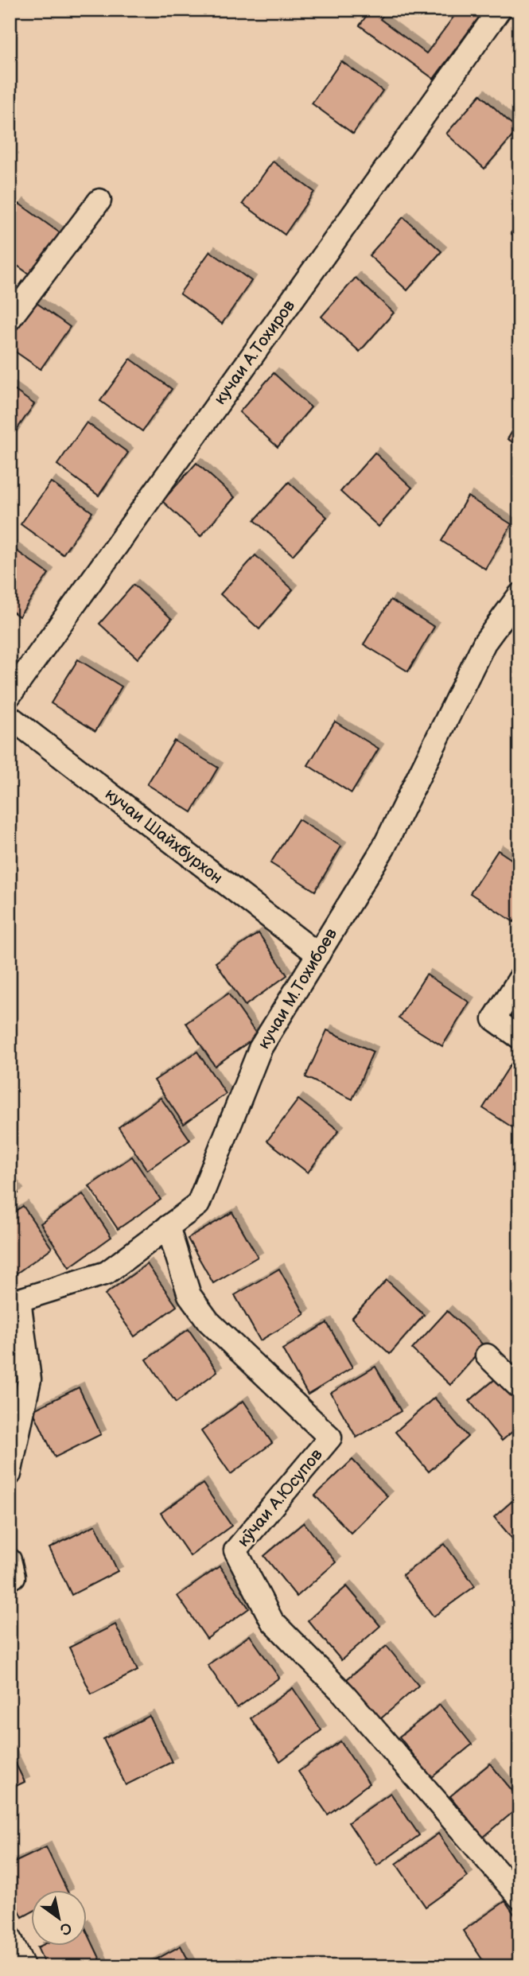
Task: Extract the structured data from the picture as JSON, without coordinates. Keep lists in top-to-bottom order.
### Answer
{
  "streets": {
    "street": [
      "кучаи А.Тохиров",
      "кучаи Шайхбурхон",
      "кучаи М.Тохибоев",
      "кӯчаи А.Юсупов"
    ]
  },
  "crossings": [
    ["кучаи Шайхбурхон", "кучаи М.Тохибоев"],
    ["кучаи М.Тохибоев", "кӯчаи А.Юсупов"]
  ],
  "north": "bottom right"
}
